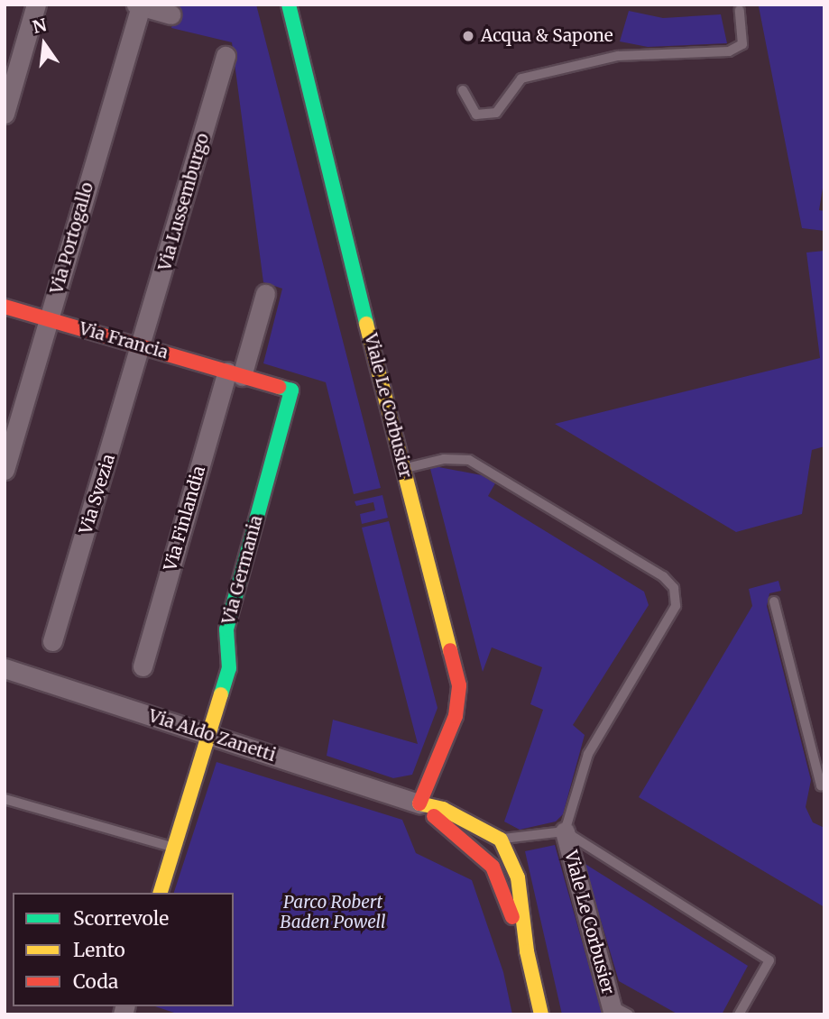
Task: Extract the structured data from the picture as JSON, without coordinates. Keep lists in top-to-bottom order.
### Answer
{
  "streets": {
    "street": [
      "Via Lussemburgo",
      "Via Portogallo",
      "Via Francia",
      "Viale Le Corbusier",
      "Via Svezia",
      "Via Finlandia",
      "Via Germania",
      "Via Aldo Zanetti"
    ]
  },
  "crossings": [
    ["Via Lussemburgo", "Via Francia"],
    ["Via Lussemburgo", "Via Svezia"],
    ["Via Portogallo", "Via Francia"],
    ["Via Francia", "Via Svezia"],
    ["Via Francia", "Via Finlandia"],
    ["Via Francia", "Via Germania"],
    ["Viale Le Corbusier", "Via Aldo Zanetti"],
    ["Via Germania", "Via Aldo Zanetti"]
  ],
  "parks": ["Parco Robert Baden Powell"],
  "places": ["Acqua & Sapone"],
  "legend": ["Scorrevole", "Lento", "Coda"],
  "north": "top"
}
